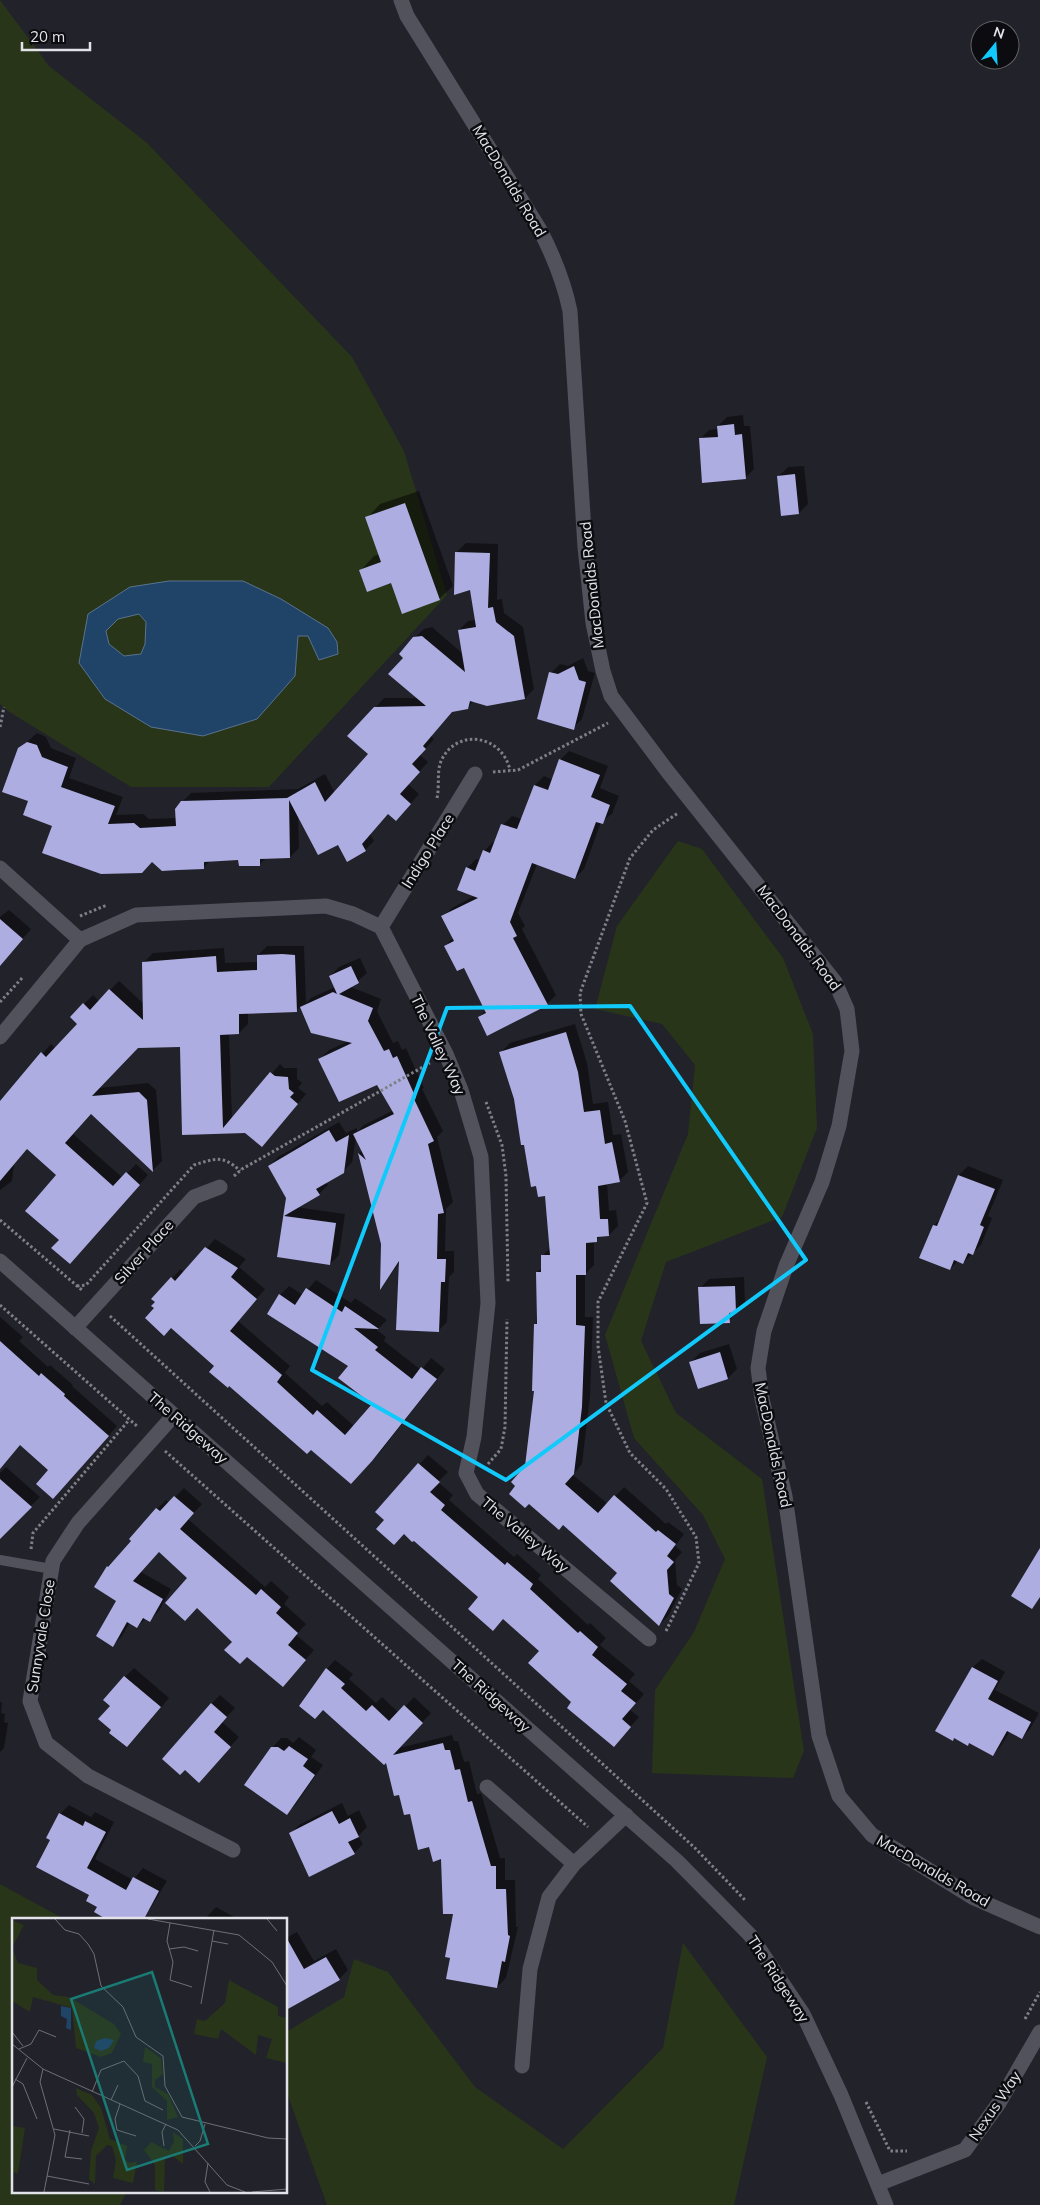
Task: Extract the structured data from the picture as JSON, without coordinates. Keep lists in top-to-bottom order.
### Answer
{
  "streets": {
    "street": [
      "MacDonalds Road",
      "Indigo Place",
      "The Valley Way",
      "Silver Place",
      "The Ridgeway",
      "Sunnyvale Close",
      "Nexus Way"
    ]
  },
  "crossings": [
    ["Indigo Place", "The Valley Way"],
    ["Silver Place", "The Ridgeway"],
    ["The Ridgeway", "Sunnyvale Close"],
    ["The Ridgeway", "Nexus Way"]
  ],
  "scale_bar": "20 m",
  "north": "top"
}
